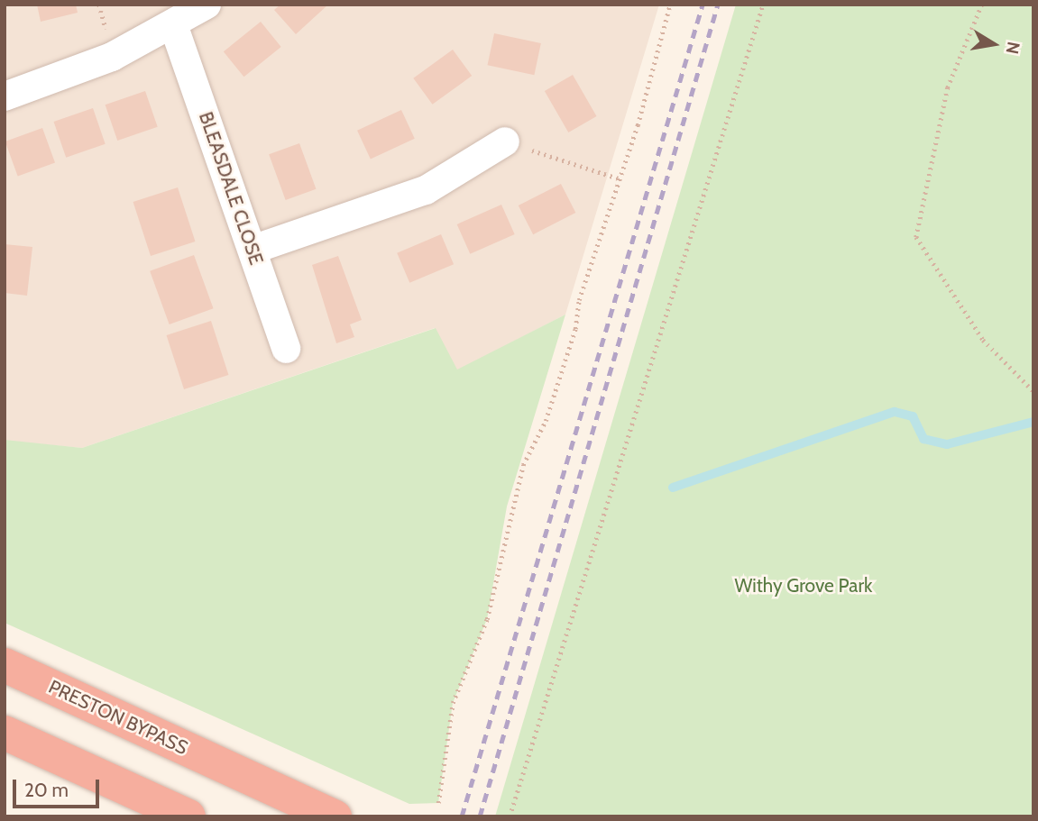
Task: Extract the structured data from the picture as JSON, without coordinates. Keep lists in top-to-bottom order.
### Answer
{
  "streets": {
    "highway": ["PRESTON BYPASS"],
    "street": ["BLEASDALE CLOSE"]
  },
  "parks": ["Withy Grove Park"],
  "scale_bar": "20 m",
  "north": "right"
}
